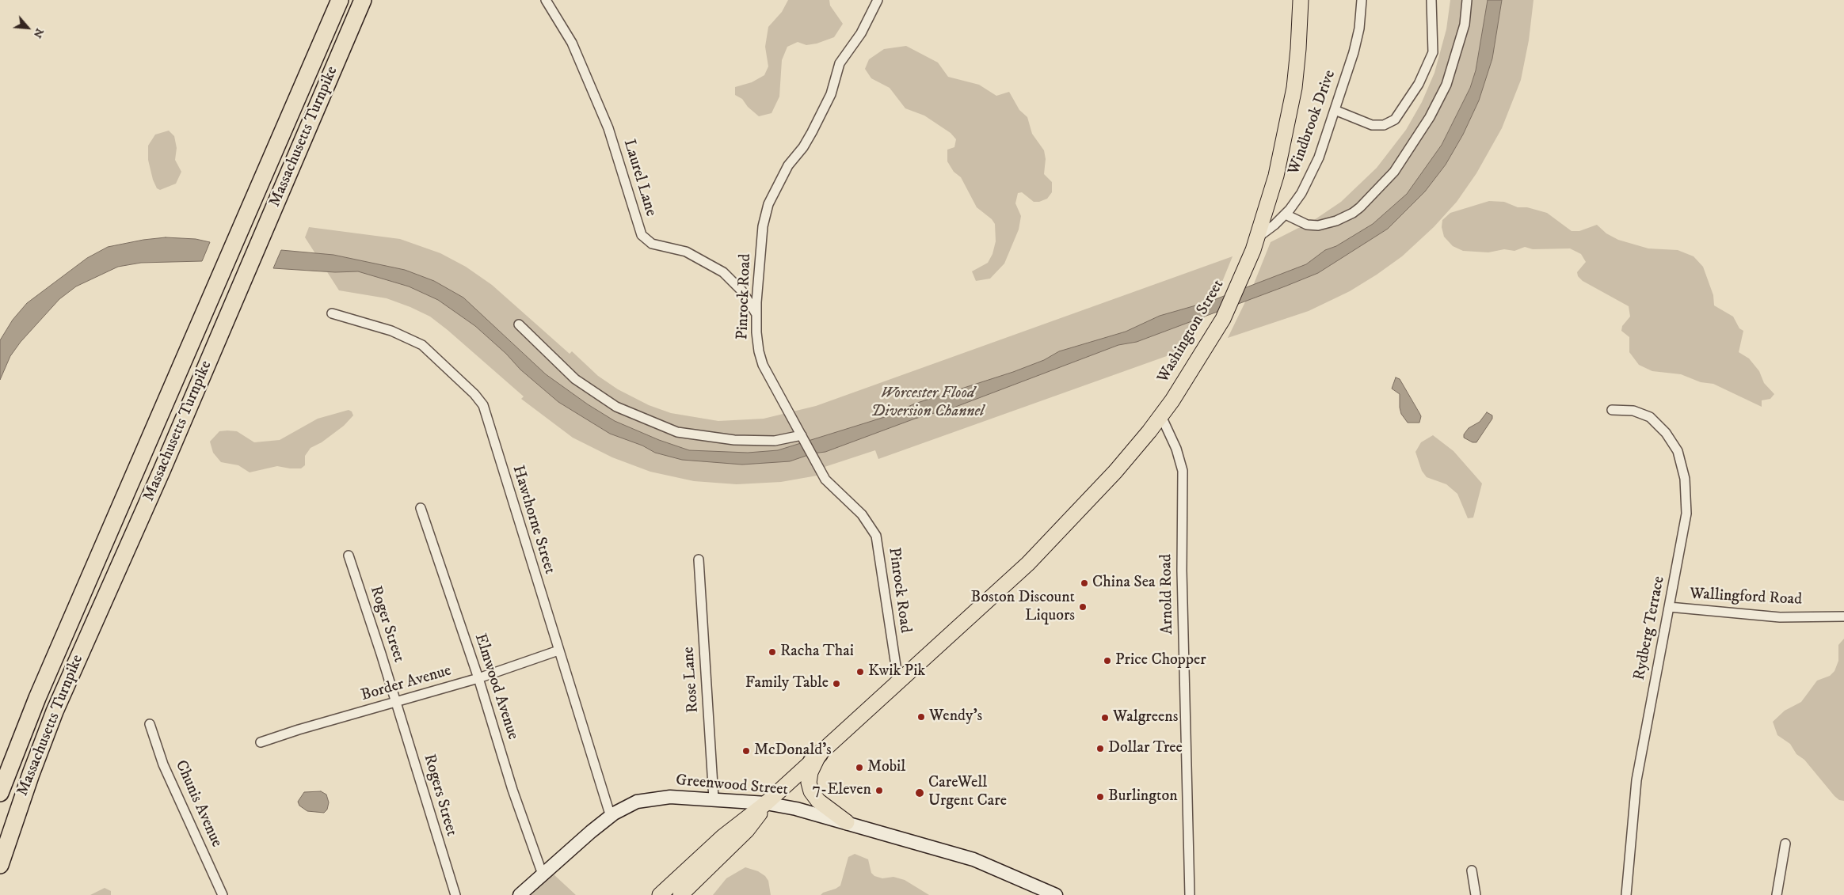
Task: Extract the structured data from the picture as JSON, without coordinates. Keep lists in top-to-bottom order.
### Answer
{
  "streets": {
    "highway": ["Massachusetts Turnpike"],
    "main road": ["Washington Street", "Greenwood Street"],
    "street": [
      "Windbrook Drive",
      "Laurel Lane",
      "Pinrock Road",
      "Hawthorne Street",
      "Arnold Road",
      "Wallingford Road",
      "Roger Street",
      "Rydberg Terrace",
      "Rose Lane",
      "Border Avenue",
      "Elmwood Avenue",
      "Rogers Street",
      "Chunis Avenue"
    ]
  },
  "crossings": [
    ["Windbrook Drive", "Washington Street"],
    ["Laurel Lane", "Pinrock Road"],
    ["Pinrock Road", "Washington Street"],
    ["Washington Street", "Arnold Road"],
    ["Washington Street", "Greenwood Street"],
    ["Hawthorne Street", "Border Avenue"],
    ["Hawthorne Street", "Greenwood Street"],
    ["Wallingford Road", "Rydberg Terrace"],
    ["Roger Street", "Border Avenue"],
    ["Roger Street", "Rogers Street"],
    ["Rose Lane", "Greenwood Street"],
    ["Border Avenue", "Elmwood Avenue"],
    ["Border Avenue", "Rogers Street"],
    ["Elmwood Avenue", "Greenwood Street"]
  ],
  "parks": ["Worcester Flood Diversion Channel"],
  "places": [
    "China Sea",
    "Boston Discount Liquors",
    "Racha Thai",
    "Price Chopper",
    "Kwik Pik",
    "Family Table",
    "Wendy's",
    "Walgreens",
    "Dollar Tree",
    "McDonald's",
    "Mobil",
    "7-Eleven",
    "CareWell Urgent Care",
    "Burlington"
  ],
  "north": "bottom right"
}
